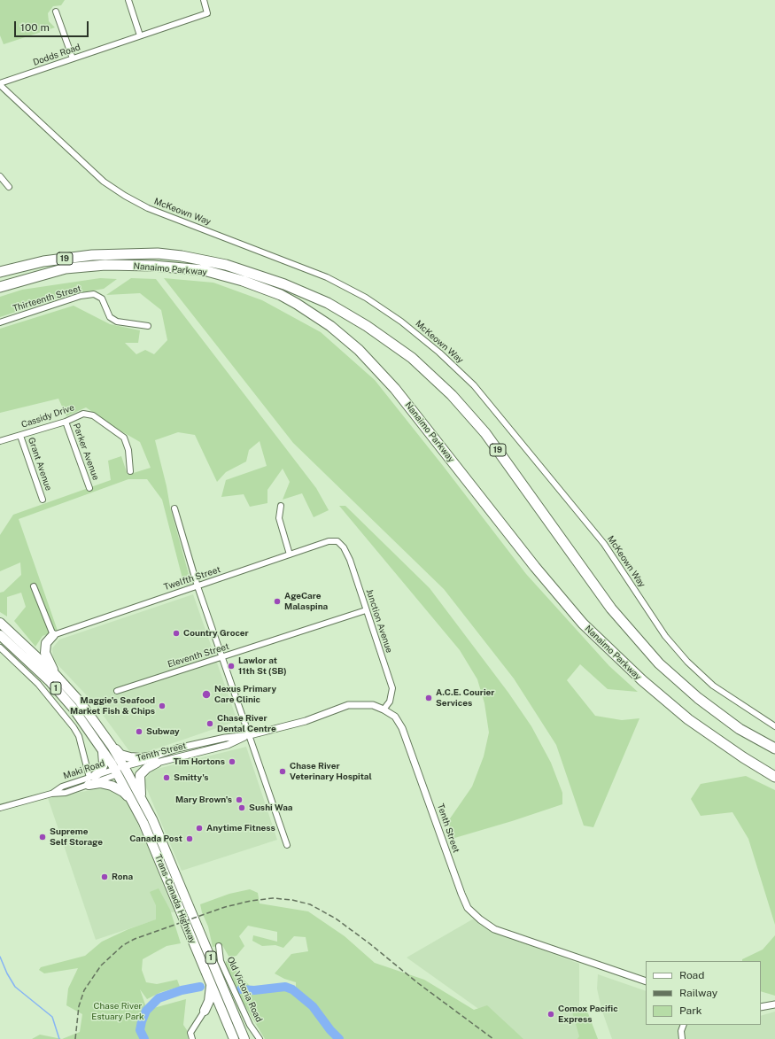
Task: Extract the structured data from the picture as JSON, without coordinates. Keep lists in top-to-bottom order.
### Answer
{
  "streets": {
    "highway": [
      "19",
      "Nanaimo Parkway",
      "1",
      "Trans-Canada Highway"
    ],
    "street": [
      "Dodds Road",
      "McKeown Way",
      "Thirteenth Street",
      "Cassidy Drive",
      "Parker Avenue",
      "Grant Avenue",
      "Twelfth Street",
      "Junction Avenue",
      "Eleventh Street",
      "Tenth Street",
      "Maki Road",
      "Old Victoria Road"
    ]
  },
  "crossings": [
    ["Dodds Road", "McKeown Way"],
    ["Cassidy Drive", "Parker Avenue"],
    ["Cassidy Drive", "Grant Avenue"],
    ["Twelfth Street", "Junction Avenue"],
    ["Junction Avenue", "Eleventh Street"],
    ["Junction Avenue", "Tenth Street"],
    ["Tenth Street", "Maki Road"],
    ["Tenth Street", "Trans-Canada Highway"],
    ["Maki Road", "Trans-Canada Highway"]
  ],
  "parks": ["Chase River Estuary Park"],
  "places": [
    "AgeCare Malaspina",
    "Country Grocer",
    "Lawlor at 11th St (SB)",
    "Nexus Primary Care Clinic",
    "A.C.E. Courier Services",
    "Maggie's Seafood Market Fish & Chips",
    "Chase River Dental Centre",
    "Subway",
    "Tim Hortons",
    "Chase River Veterinary Hospital",
    "Smitty's",
    "Mary Brown's",
    "Sushi Waa",
    "Anytime Fitness",
    "Supreme Self Storage",
    "Canada Post",
    "Rona",
    "Comox Pacific Express"
  ],
  "legend": ["Road", "Railway", "Park"],
  "scale_bar": "100 m"
}
